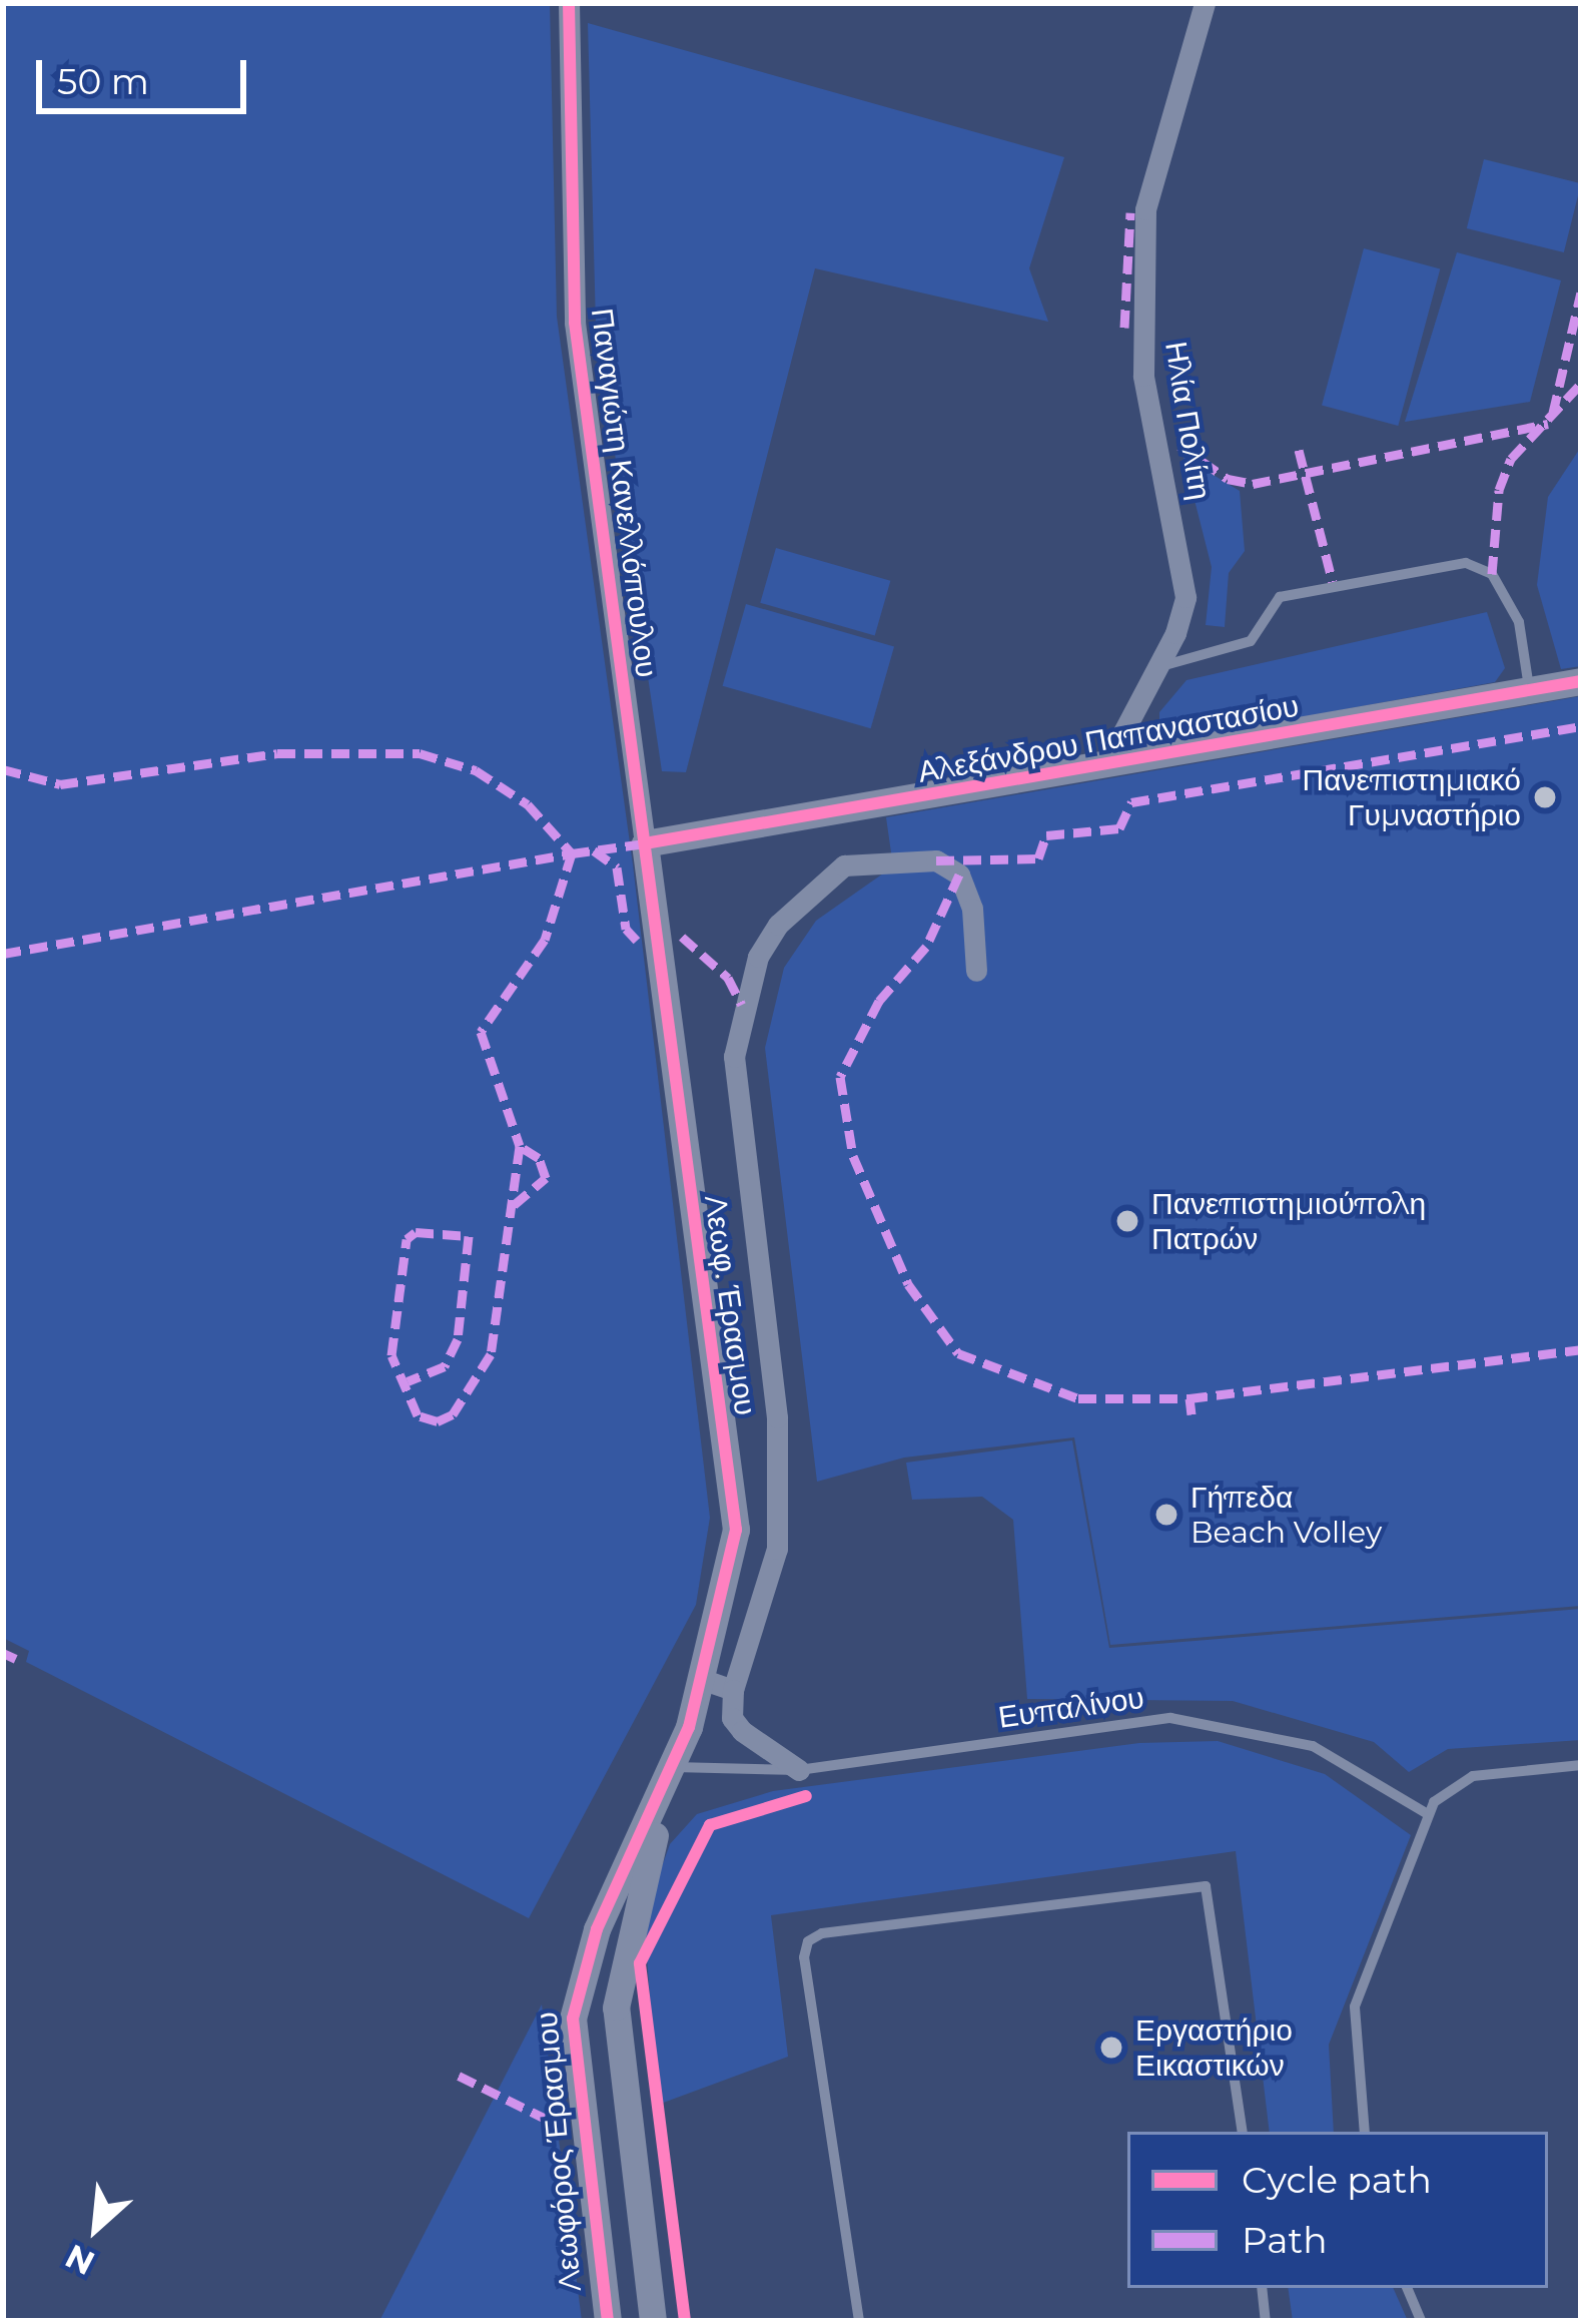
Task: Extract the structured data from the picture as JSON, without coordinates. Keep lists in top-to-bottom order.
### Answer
{
  "streets": {
    "street": [
      "Ηλία Πολίτη",
      "Παναγιώτη Κανελλόπουλου",
      "Αλεξάνδρου Παπαναστασίου",
      "Λεωφ. Έρασμου",
      "Λεωφόρος Έρασμου"
    ],
    "lane": ["Ευπαλίνου"]
  },
  "crossings": [
    ["Ηλία Πολίτη", "Αλεξάνδρου Παπαναστασίου"],
    ["Παναγιώτη Κανελλόπουλου", "Αλεξάνδρου Παπαναστασίου"],
    ["Παναγιώτη Κανελλόπουλου", "Λεωφ. Έρασμου"],
    ["Αλεξάνδρου Παπαναστασίου", "Λεωφ. Έρασμου"],
    ["Λεωφ. Έρασμου", "Ευπαλίνου"],
    ["Λεωφ. Έρασμου", "Λεωφόρος Έρασμου"],
    ["Ευπαλίνου", "Λεωφόρος Έρασμου"]
  ],
  "places": [
    "Πανεπιστημιακό Γυμναστήριο",
    "Πανεπιστημιούπολη Πατρών",
    "Γήπεδα Beach Volley",
    "Εργαστήριο Εικαστικών"
  ],
  "legend": ["Cycle path", "Path"],
  "scale_bar": "50 m",
  "north": "bottom left"
}
